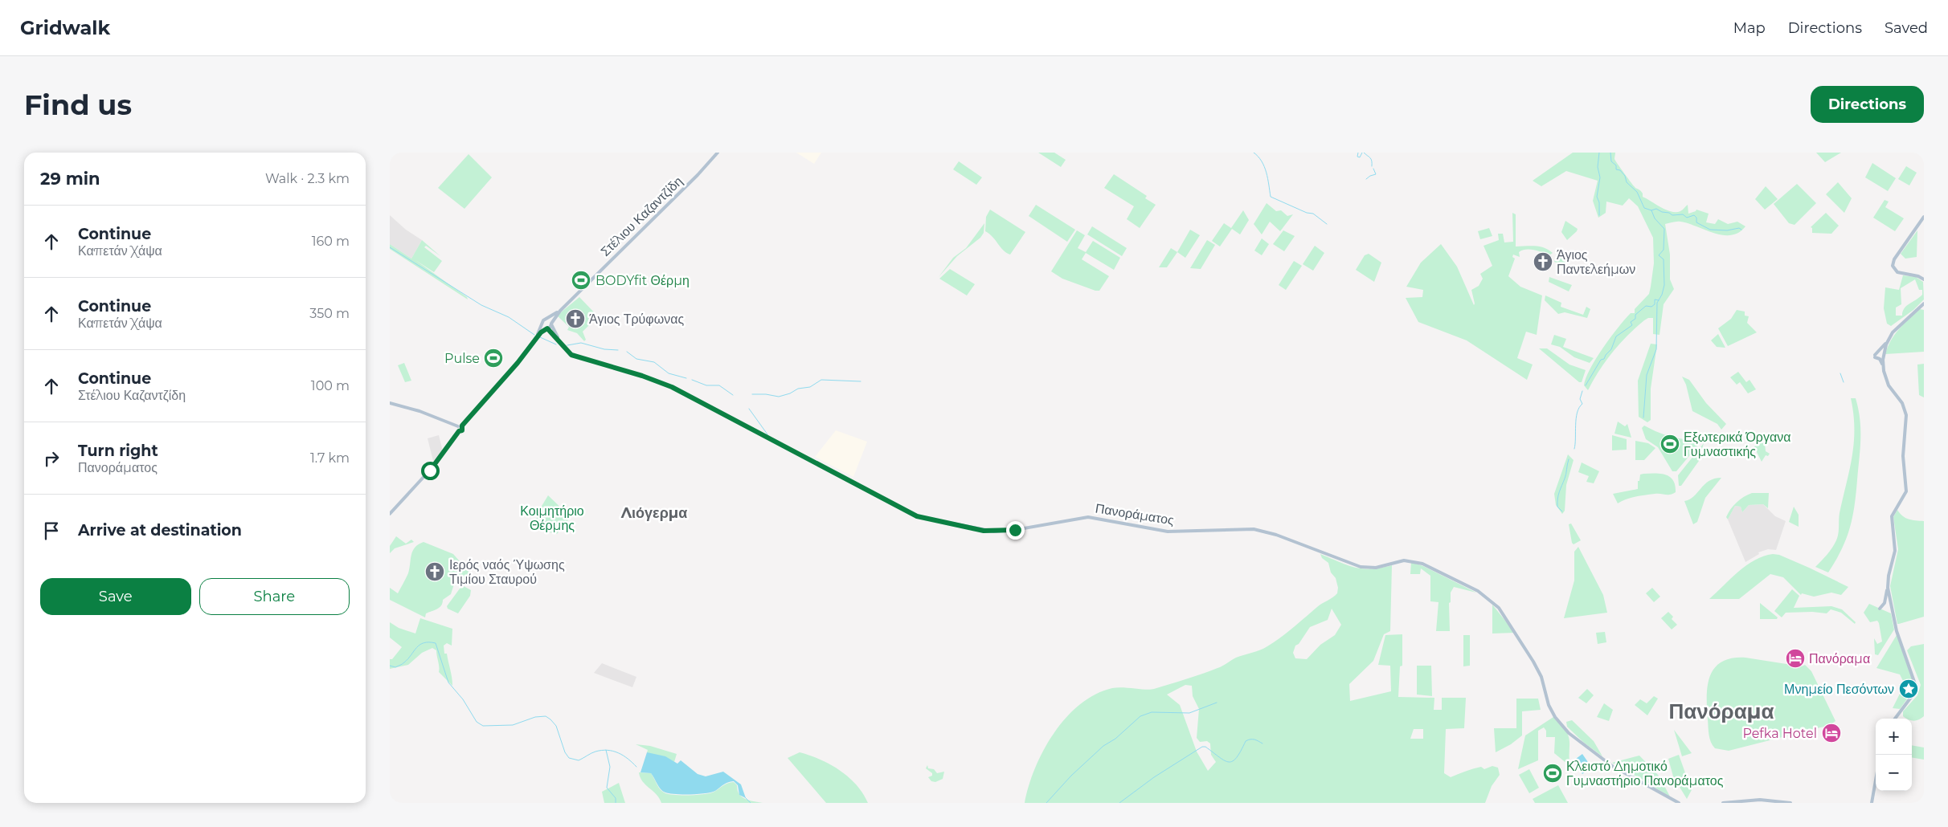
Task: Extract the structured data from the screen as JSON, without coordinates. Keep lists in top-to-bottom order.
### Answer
{
  "streets": {
    "main road": ["Στέλιου Καζαντζίδη", "Πανοράματος"]
  },
  "crossings": [
    ["Στέλιου Καζαντζίδη", "Πανοράματος"]
  ],
  "districts": ["Λιόγερμα", "Πανόραμα"],
  "parks": ["Κοιμητήριο Θέρμης"],
  "places": {
    "church": ["Άγιος Παντελεήμων", "Άγιος Τρύφωνας", "Ιερός ναός Ύψωσης Τιμίου Σταυρού"],
    "sports": [
      "BODYfit Θέρμη",
      "Pulse",
      "Εξωτερικά Όργανα Γυμναστικής",
      "Κλειστό Δημοτικό Γυμναστήριο Πανοράματος"
    ],
    "hotel": ["Πανόραμα", "Pefka Hotel"],
    "place": ["Μνημείο Πεσόντων"]
  },
  "page": {
    "header": "Gridwalk",
    "nav": ["Map", "Directions", "Saved"],
    "buttons": [
      "Directions",
      ["Save", "Share"]
    ],
    "title": "Find us",
    "heading": ["29 min", "Walk · 2.3 km"],
    "list": [
      ["Continue", "Καπετάν Χάψα", "160 m"],
      ["Continue", "Καπετάν Χάψα", "350 m"],
      ["Continue", "Στέλιου Καζαντζίδη", "100 m"],
      ["Turn right", "Πανοράματος", "1.7 km"],
      "Arrive at destination"
    ],
    "map_buttons": ["+", "−"]
  }
}
